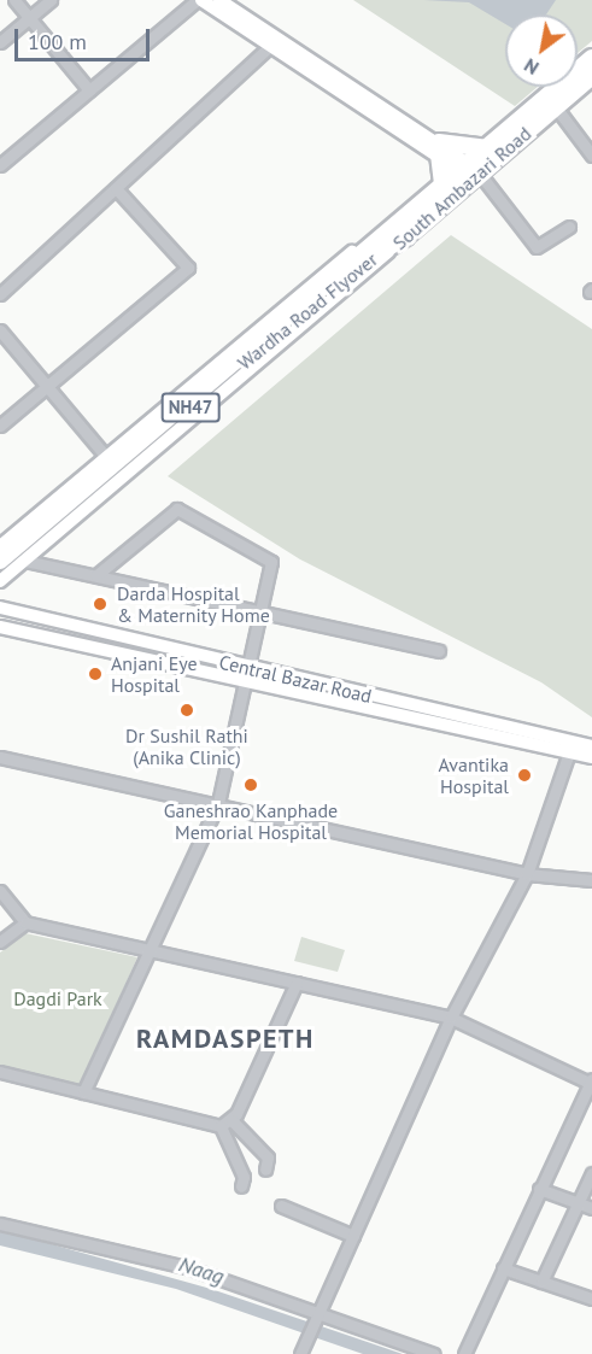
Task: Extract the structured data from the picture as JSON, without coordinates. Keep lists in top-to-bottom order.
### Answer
{
  "streets": {
    "highway": ["South Ambazari Road", "Wardha Road Flyover", "NH47"],
    "main road": ["Central Bazar Road"]
  },
  "crossings": [
    ["South Ambazari Road", "NH47"],
    ["Wardha Road Flyover", "NH47"]
  ],
  "districts": ["RAMDASPETH"],
  "water": ["Naag"],
  "parks": ["Dagdi Park"],
  "places": [
    "Darda Hospital & Maternity Home",
    "Anjani Eye Hospital",
    "Dr Sushil Rathi (Anika Clinic)",
    "Avantika Hospital",
    "Ganeshrao Kanphade Memorial Hospital"
  ],
  "scale_bar": "100 m",
  "north": "bottom left"
}
